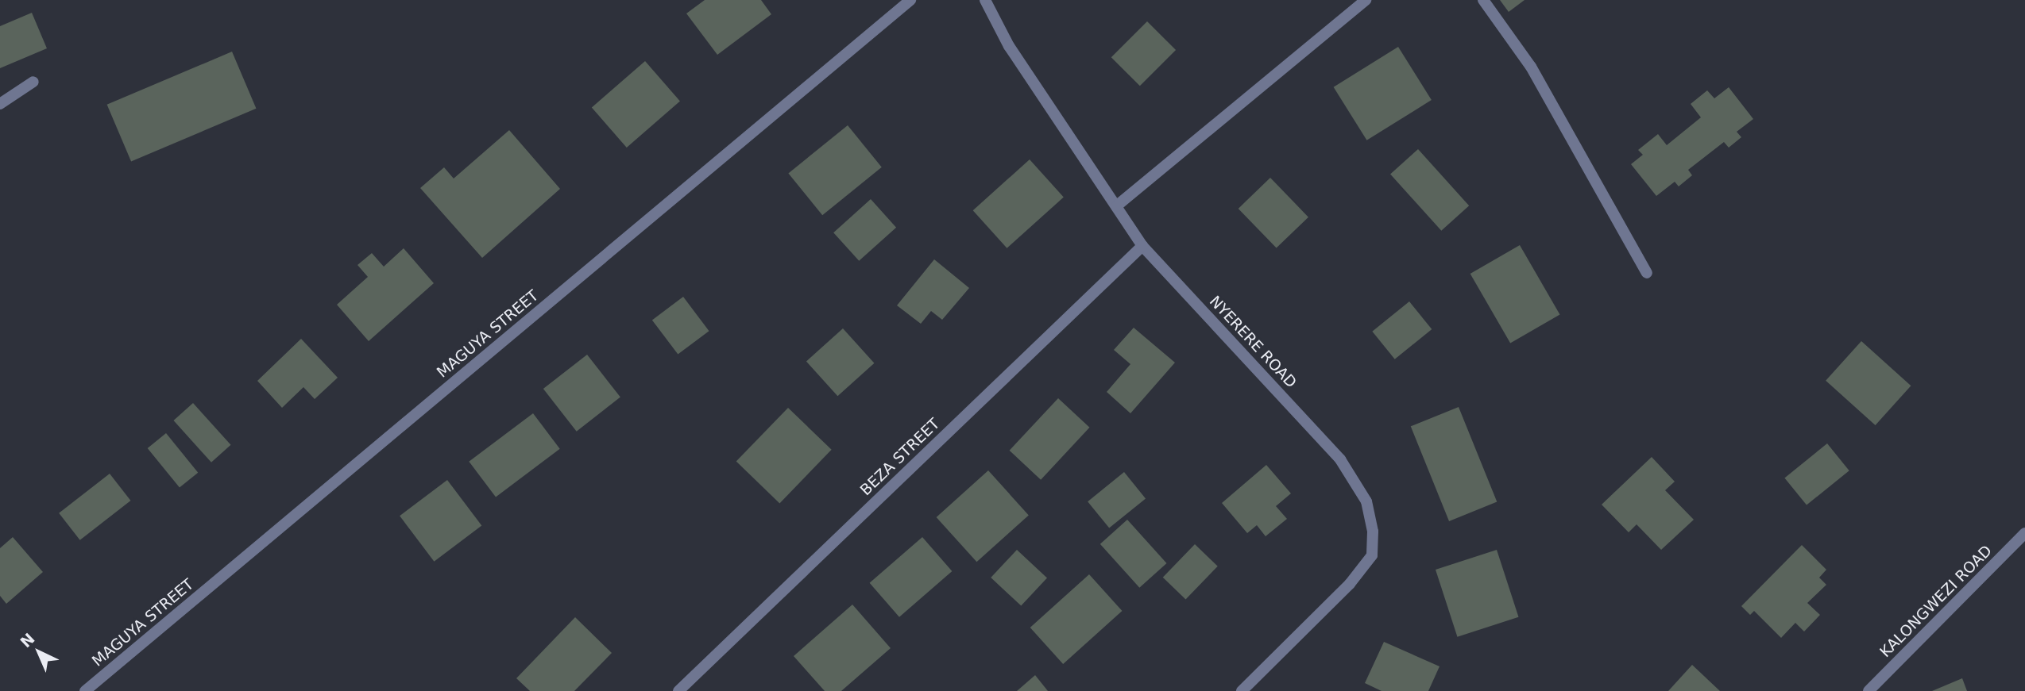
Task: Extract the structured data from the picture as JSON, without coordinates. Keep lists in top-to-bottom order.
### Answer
{
  "streets": {
    "street": [
      "MAGUYA STREET",
      "NYERERE ROAD",
      "BEZA STREET",
      "KALONGWEZI ROAD"
    ]
  },
  "crossings": [
    ["NYERERE ROAD", "BEZA STREET"]
  ],
  "north": "top left"
}
